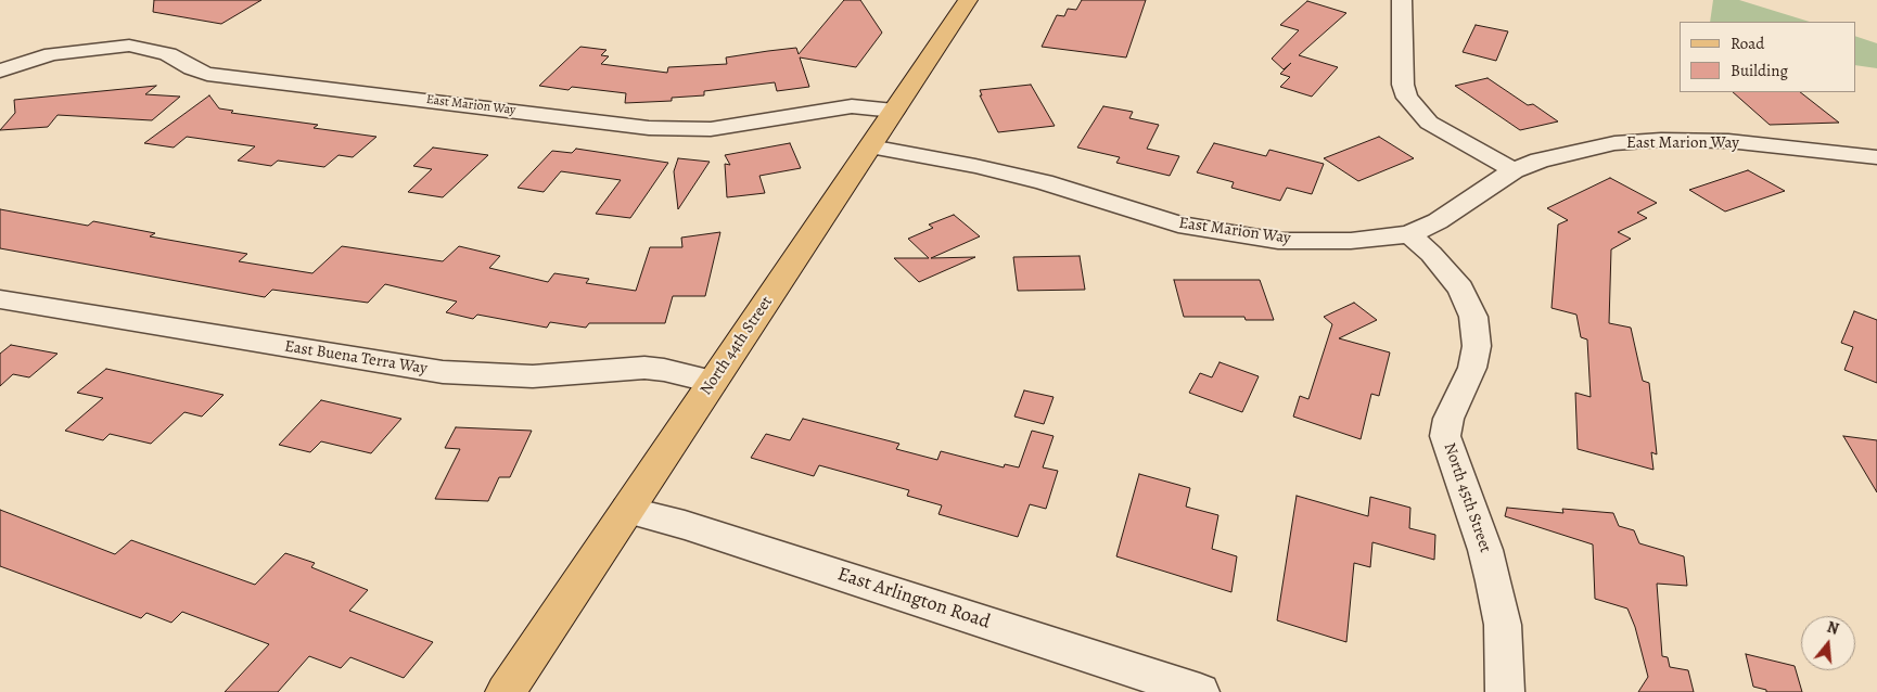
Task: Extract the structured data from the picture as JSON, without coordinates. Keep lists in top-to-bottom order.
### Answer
{
  "streets": {
    "main road": ["North 44th Street"],
    "street": [
      "East Marion Way",
      "East Buena Terra Way",
      "North 45th Street",
      "East Arlington Road"
    ]
  },
  "crossings": [
    ["East Marion Way", "North 44th Street"],
    ["East Marion Way", "North 45th Street"],
    ["North 44th Street", "East Buena Terra Way"],
    ["North 44th Street", "East Arlington Road"]
  ],
  "legend": ["Road", "Building"],
  "north": "top"
}
